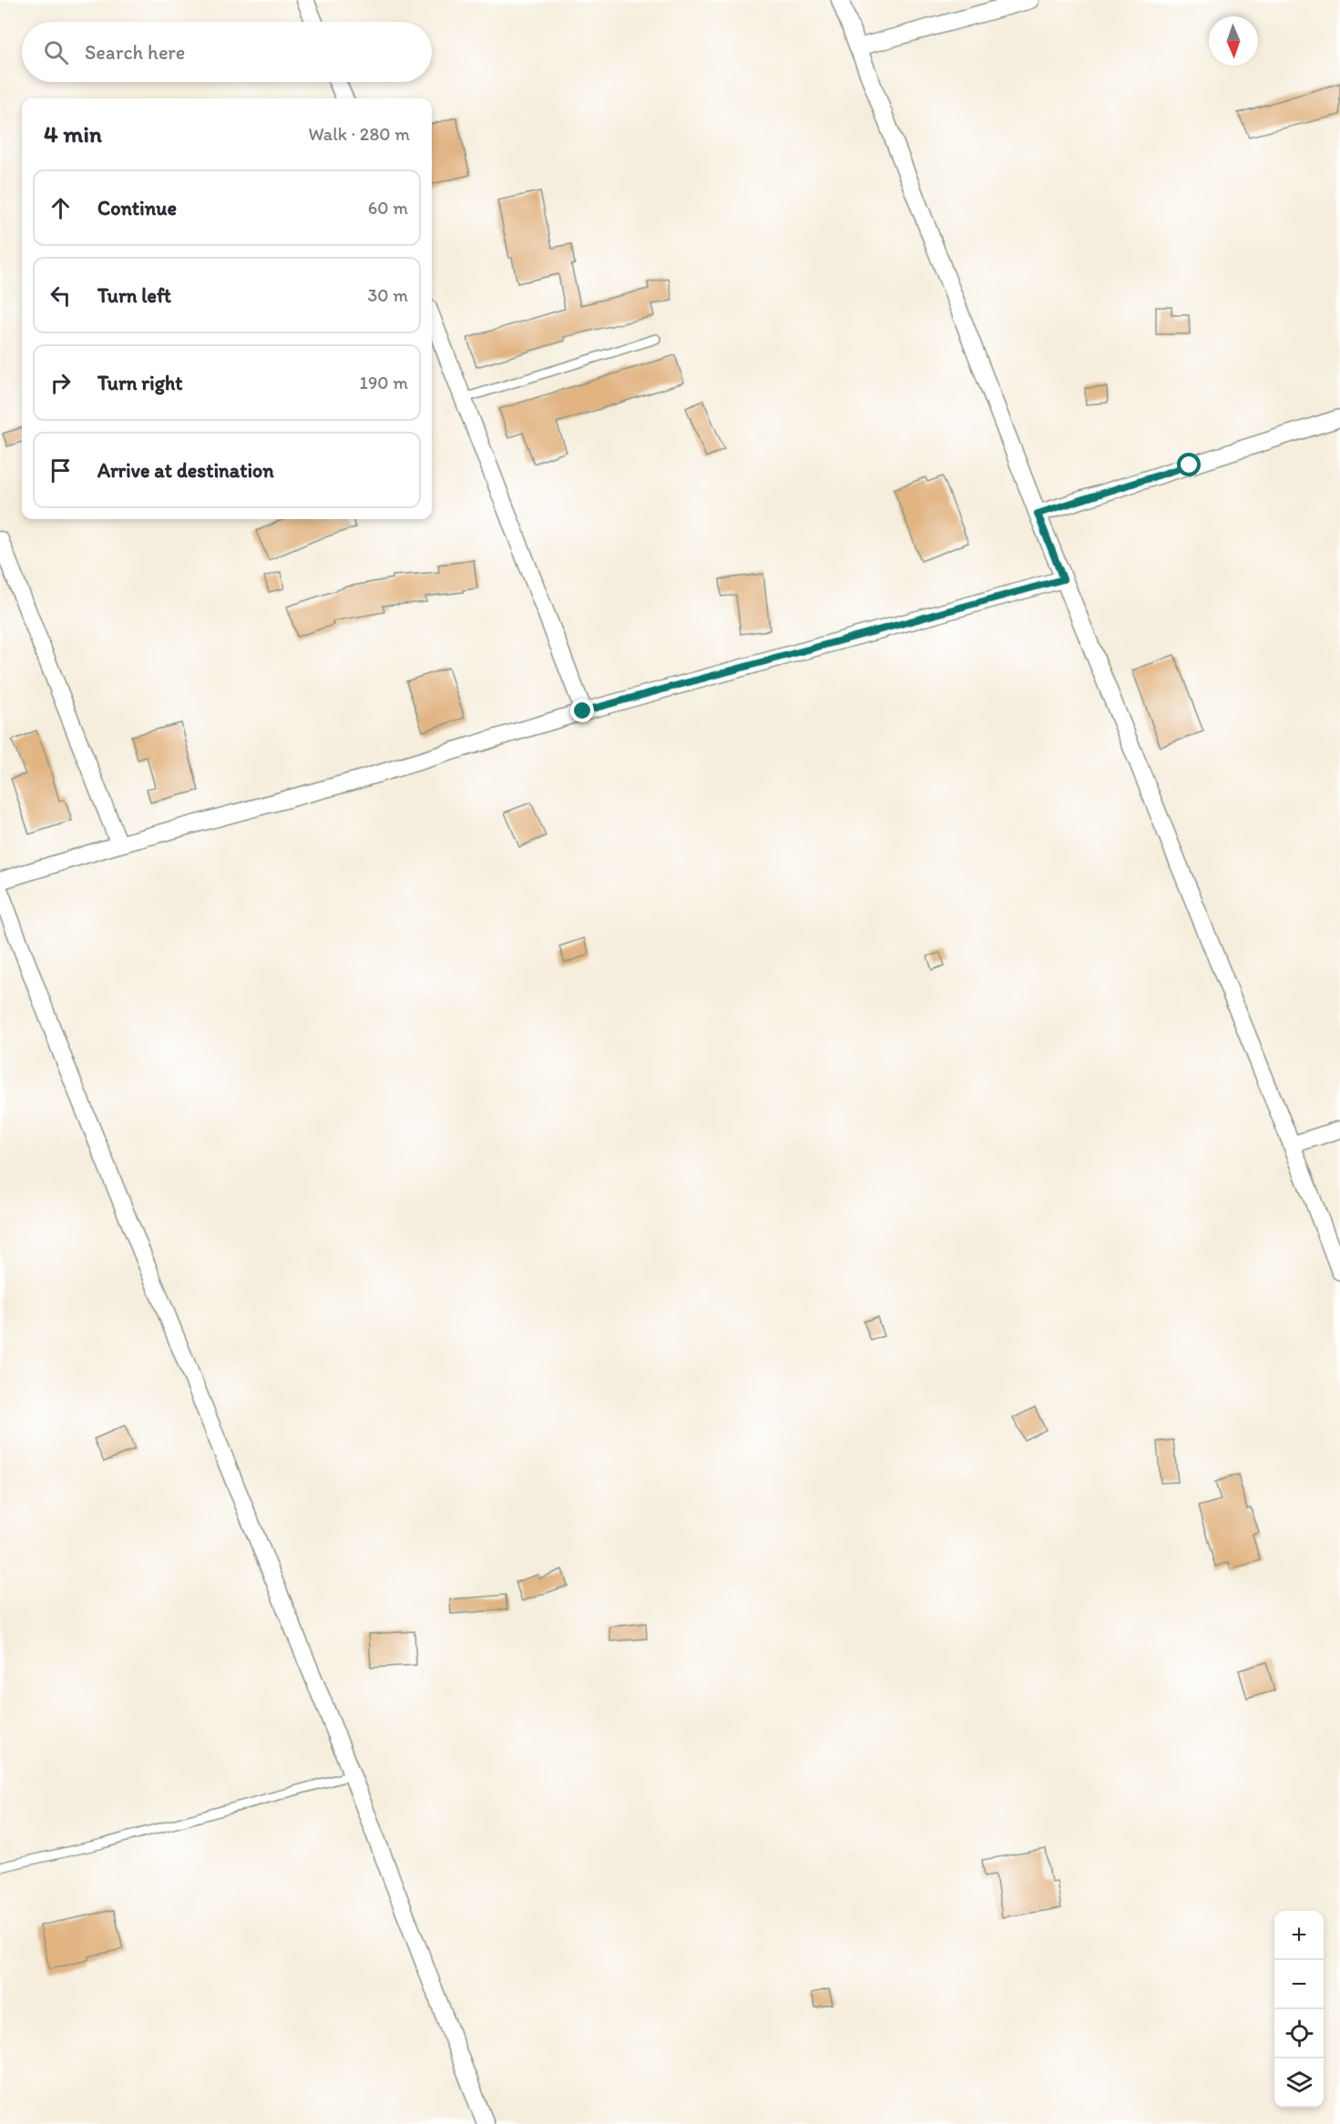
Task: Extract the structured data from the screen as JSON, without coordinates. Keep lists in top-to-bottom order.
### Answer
{
  "north": "bottom",
  "page": {
    "search": "Search here",
    "heading": ["4 min", "Walk · 280 m"],
    "list": [
      ["Continue", "60 m"],
      ["Turn left", "30 m"],
      ["Turn right", "190 m"],
      "Arrive at destination"
    ],
    "map_buttons": ["+", "−"]
  }
}
